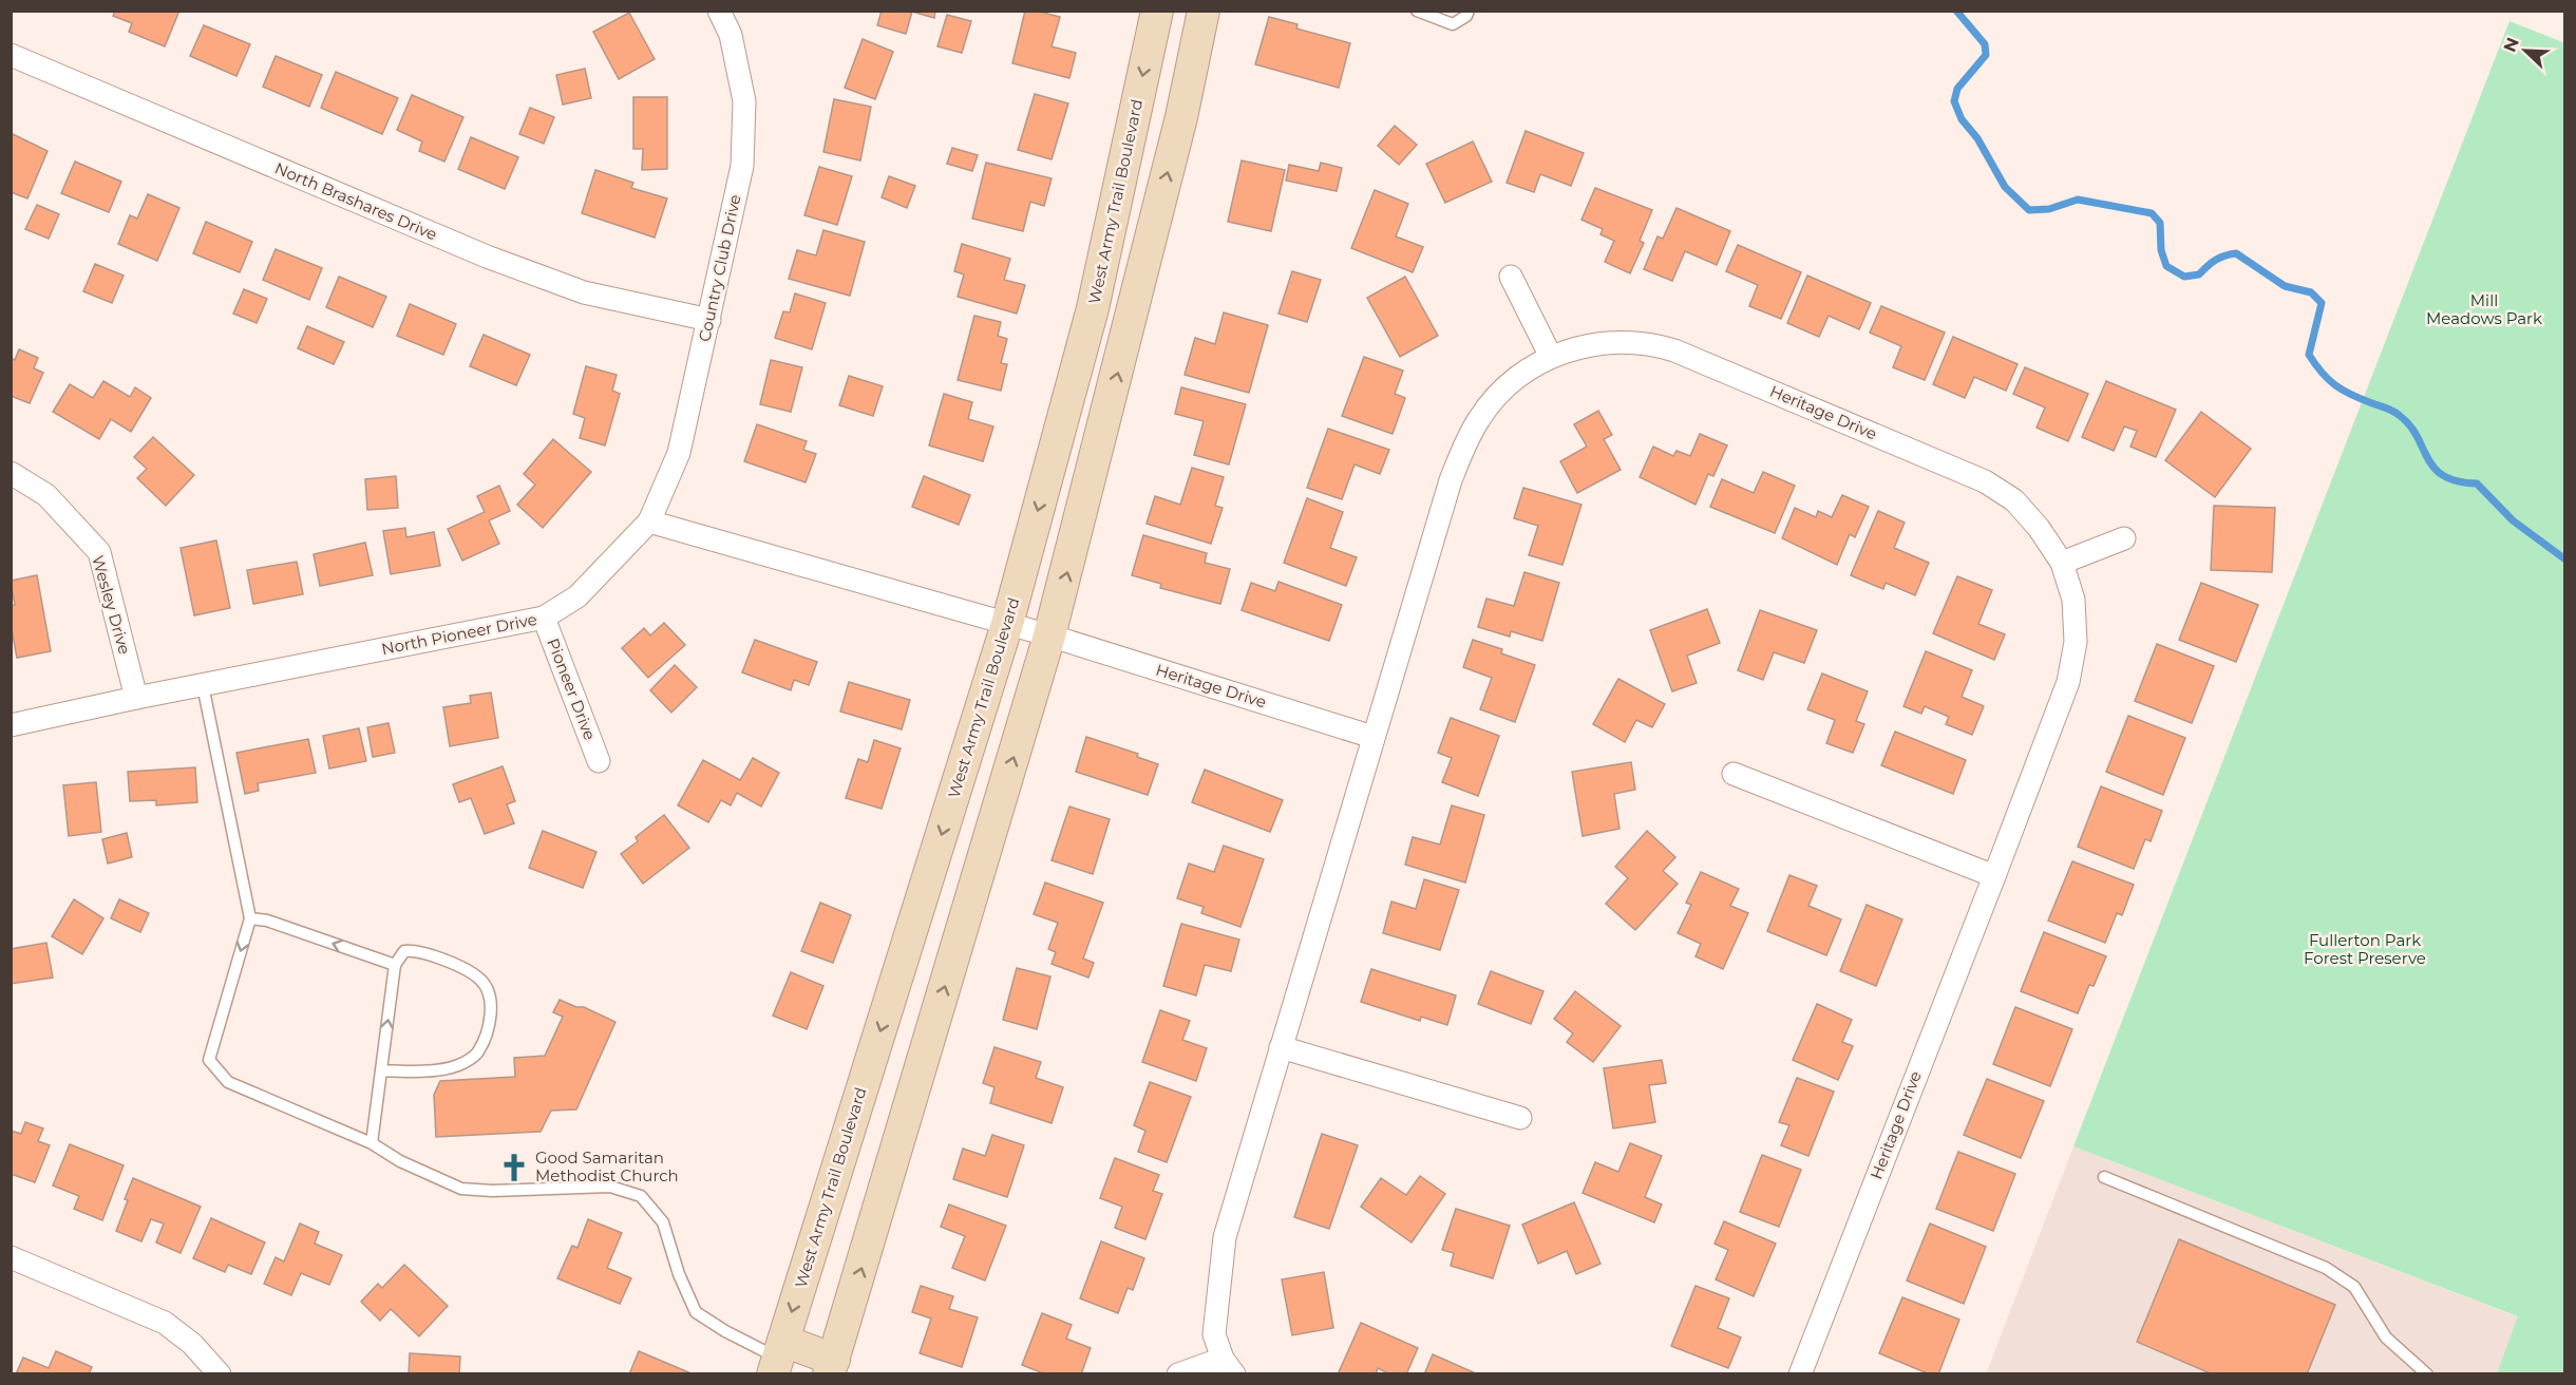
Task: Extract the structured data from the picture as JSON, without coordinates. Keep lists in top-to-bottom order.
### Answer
{
  "streets": {
    "main road": ["West Army Trail Boulevard"],
    "street": [
      "North Brashares Drive",
      "Country Club Drive",
      "Heritage Drive",
      "Wesley Drive",
      "North Pioneer Drive",
      "Pioneer Drive"
    ]
  },
  "crossings": [
    ["North Brashares Drive", "Country Club Drive"],
    ["Country Club Drive", "North Pioneer Drive"],
    ["Wesley Drive", "North Pioneer Drive"],
    ["North Pioneer Drive", "Pioneer Drive"]
  ],
  "parks": ["Mill Meadows Park", "Fullerton Park Forest Preserve"],
  "places": {
    "church": ["Good Samaritan Methodist Church"]
  },
  "north": "top left"
}
